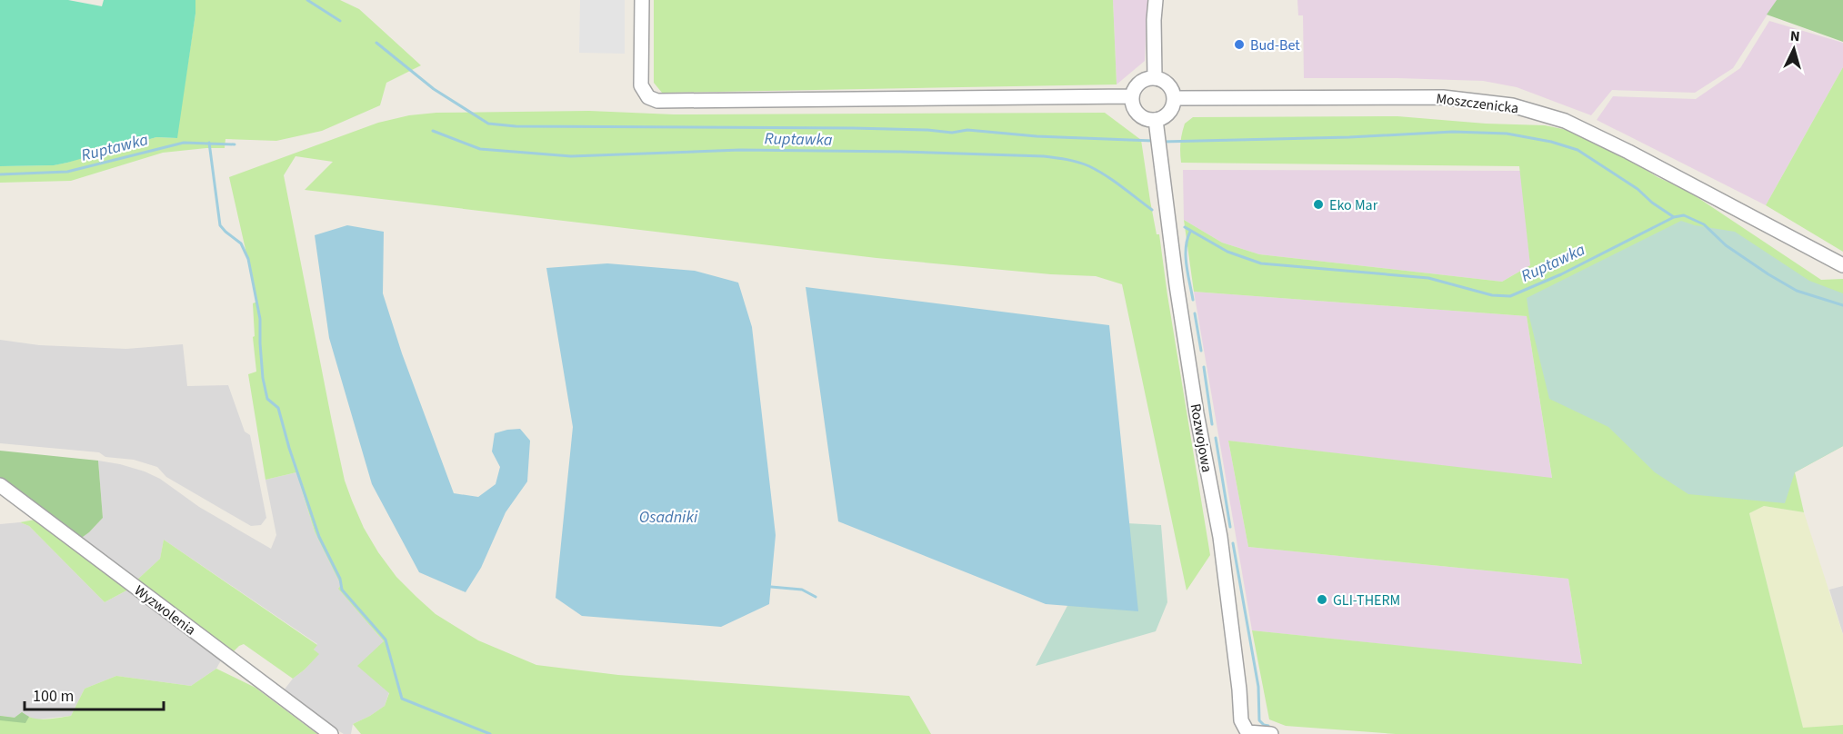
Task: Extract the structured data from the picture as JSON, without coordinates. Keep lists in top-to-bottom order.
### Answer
{
  "streets": {
    "street": ["Moszczenicka", "Rozwojowa", "Wyzwolenia"]
  },
  "crossings": [
    ["Moszczenicka", "Rozwojowa"]
  ],
  "water": ["Ruptawka", "Osadniki"],
  "places": ["Bud-Bet", "Eko Mar", "GLI-THERM"],
  "scale_bar": "100 m",
  "north": "top"
}
